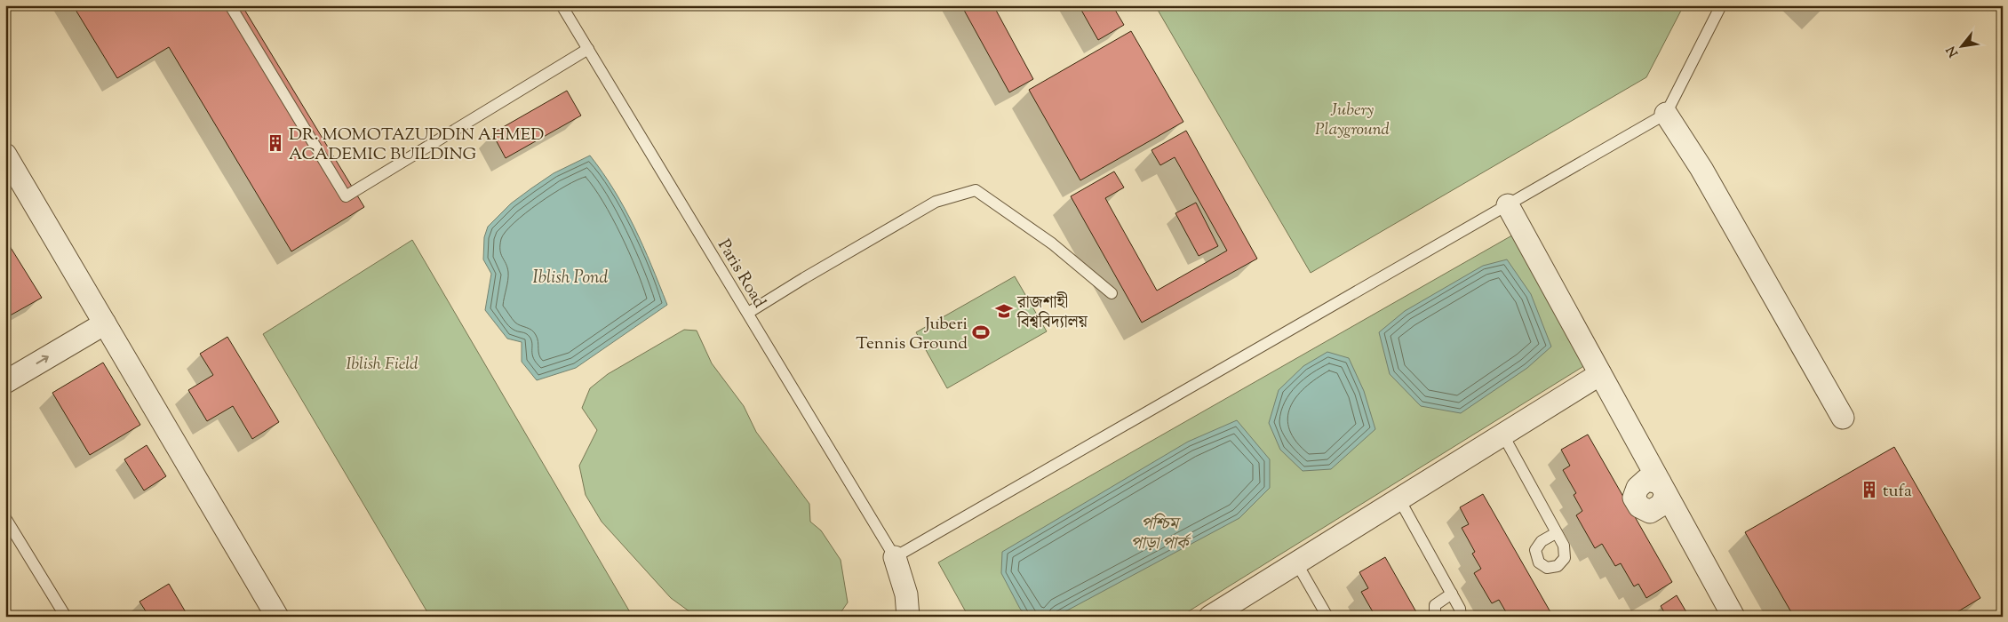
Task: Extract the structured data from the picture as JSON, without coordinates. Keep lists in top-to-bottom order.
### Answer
{
  "streets": {
    "lane": ["Paris Road"]
  },
  "water": ["Iblish Pond"],
  "parks": ["Jubery Playground", "Iblish Field", "পশ্চিম পাড়া পার্ক"],
  "places": {
    "building": ["DR. MOMOTAZUDDIN AHMED ACADEMIC BUILDING", "tufa"],
    "school or university": ["রাজশাহী বিশ্ববিদ্যালয়"],
    "sports": ["Juberi Tennis Ground"]
  },
  "north": "bottom left"
}
